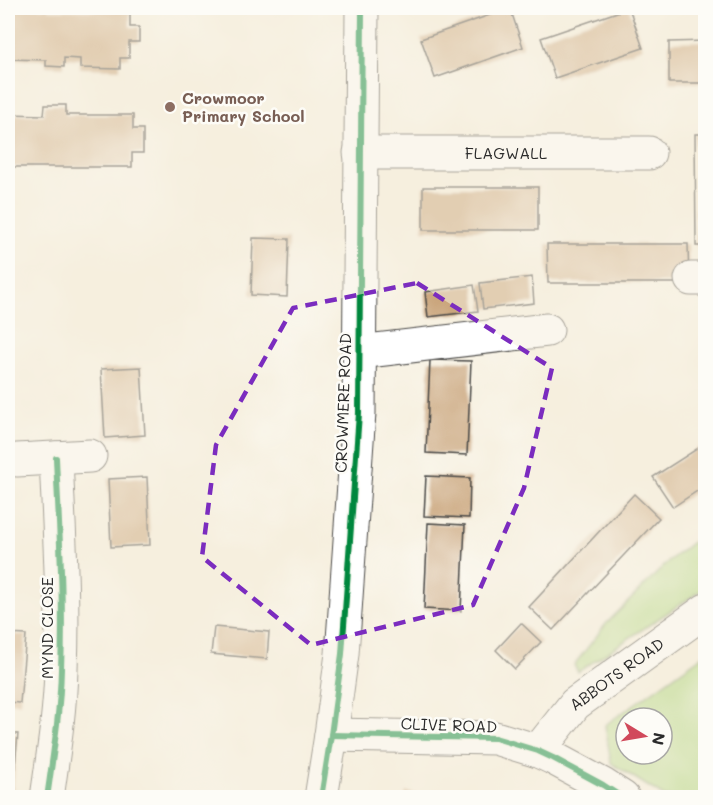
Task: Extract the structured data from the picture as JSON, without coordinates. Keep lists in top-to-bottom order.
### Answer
{
  "streets": {
    "street": [
      "FLAGWALL",
      "CROWMERE ROAD",
      "MYND CLOSE",
      "ABBOTS ROAD",
      "CLIVE ROAD"
    ]
  },
  "crossings": [
    ["FLAGWALL", "CROWMERE ROAD"],
    ["CROWMERE ROAD", "CLIVE ROAD"],
    ["ABBOTS ROAD", "CLIVE ROAD"]
  ],
  "places": ["Crowmoor Primary School"],
  "north": "right"
}
